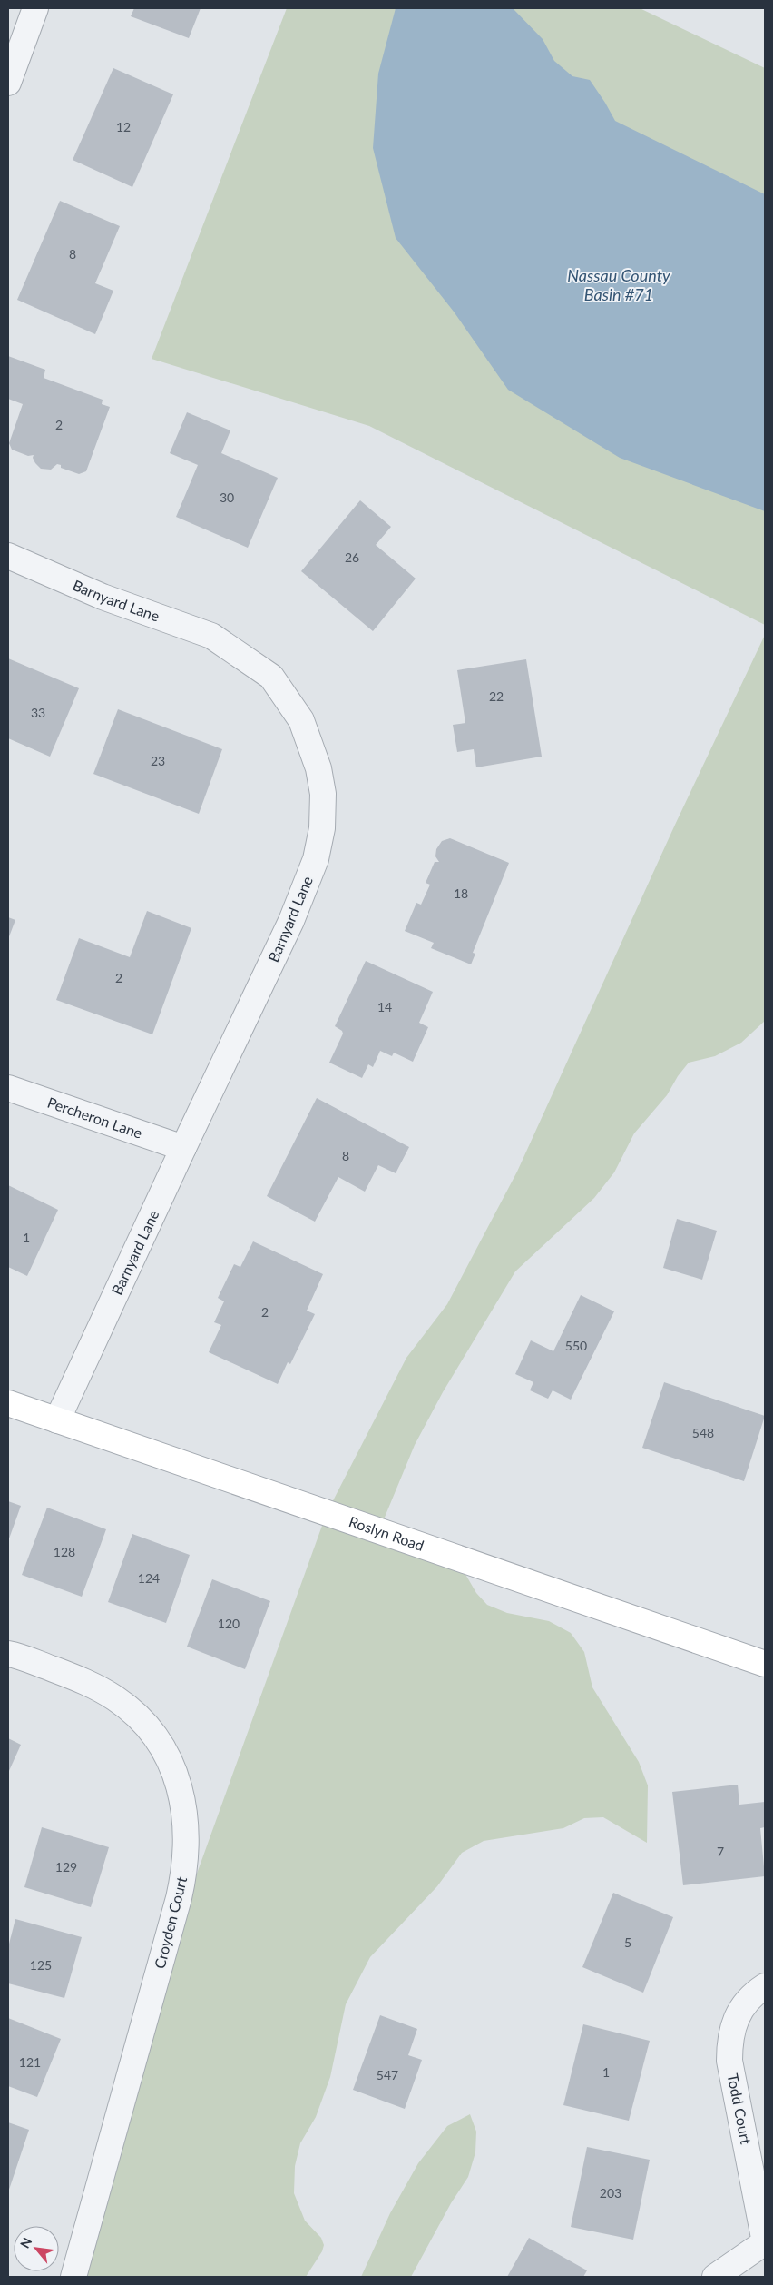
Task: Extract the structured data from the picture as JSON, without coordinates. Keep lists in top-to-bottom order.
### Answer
{
  "streets": {
    "main road": ["Roslyn Road"],
    "street": [
      "Barnyard Lane",
      "Percheron Lane",
      "Croyden Court",
      "Todd Court"
    ]
  },
  "crossings": [
    ["Barnyard Lane", "Percheron Lane"],
    ["Barnyard Lane", "Roslyn Road"]
  ],
  "water": ["Nassau County Basin #71"],
  "house_numbers": [
    "12",
    "8",
    "2",
    "30",
    "26",
    "22",
    "33",
    "23",
    "18",
    "2",
    "14",
    "8",
    "1",
    "2",
    "550",
    "548",
    "128",
    "124",
    "120",
    "7",
    "129",
    "5",
    "125",
    "121",
    "1",
    "547",
    "203"
  ],
  "north": "top left"
}
